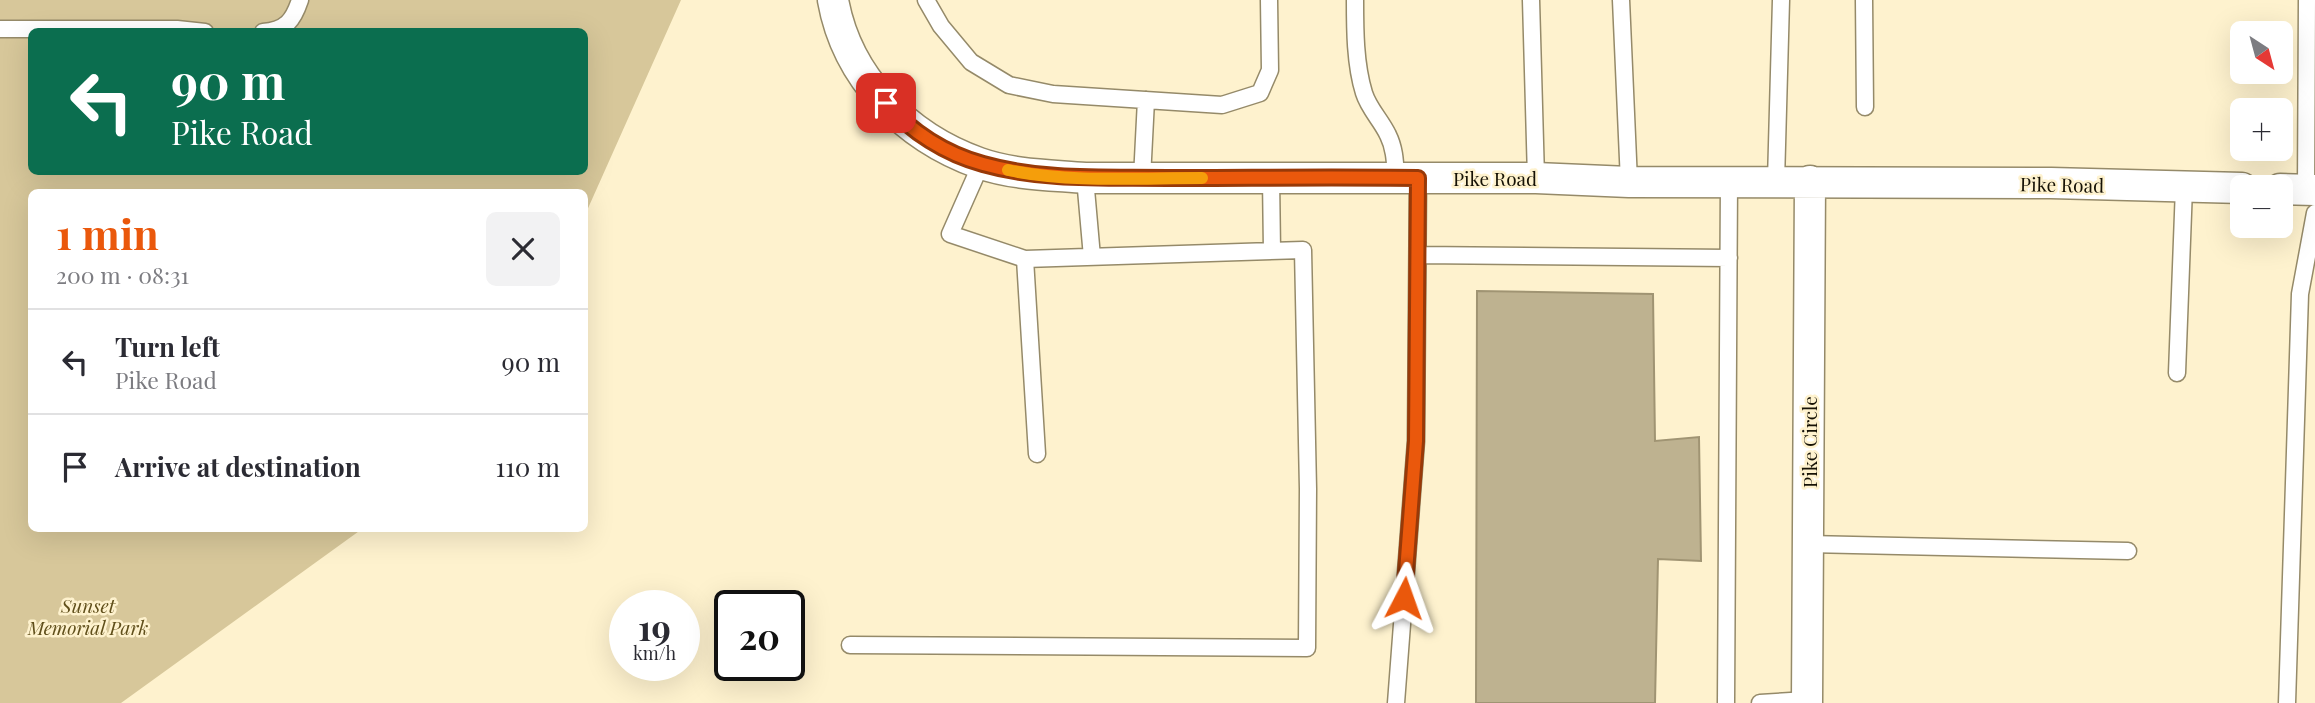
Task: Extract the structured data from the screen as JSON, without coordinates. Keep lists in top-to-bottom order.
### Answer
{
  "streets": {
    "street": ["Pike Road", "Pike Circle"]
  },
  "crossings": [
    ["Pike Road", "Pike Circle"]
  ],
  "parks": ["Sunset Memorial Park"],
  "north": "bottom right",
  "page": {
    "map_buttons": ["+", "−"],
    "turn": ["90 m", "Pike Road"],
    "heading": ["1 min", "200 m · 08:31"],
    "list": [
      {
        "name": "Turn left",
        "note": "Pike Road",
        "value": "90 m"
      },
      {
        "name": "Arrive at destination",
        "value": "110 m"
      }
    ],
    "speed": "19 km/h",
    "limit": "20"
  }
}
